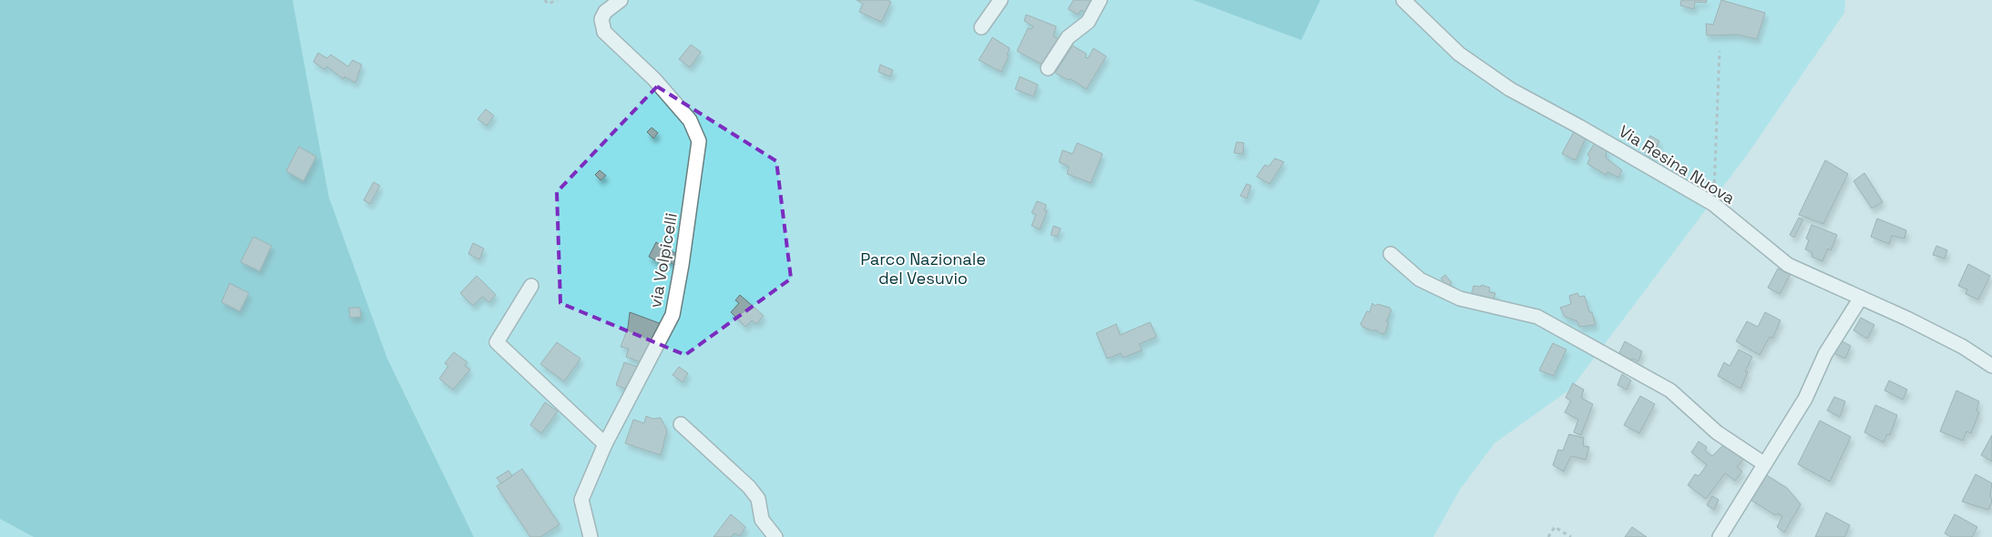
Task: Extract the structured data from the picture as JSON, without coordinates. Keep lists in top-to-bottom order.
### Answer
{
  "streets": {
    "street": ["Via Resina Nuova", "via Volpicelli"]
  },
  "parks": ["Parco Nazionale del Vesuvio"]
}
